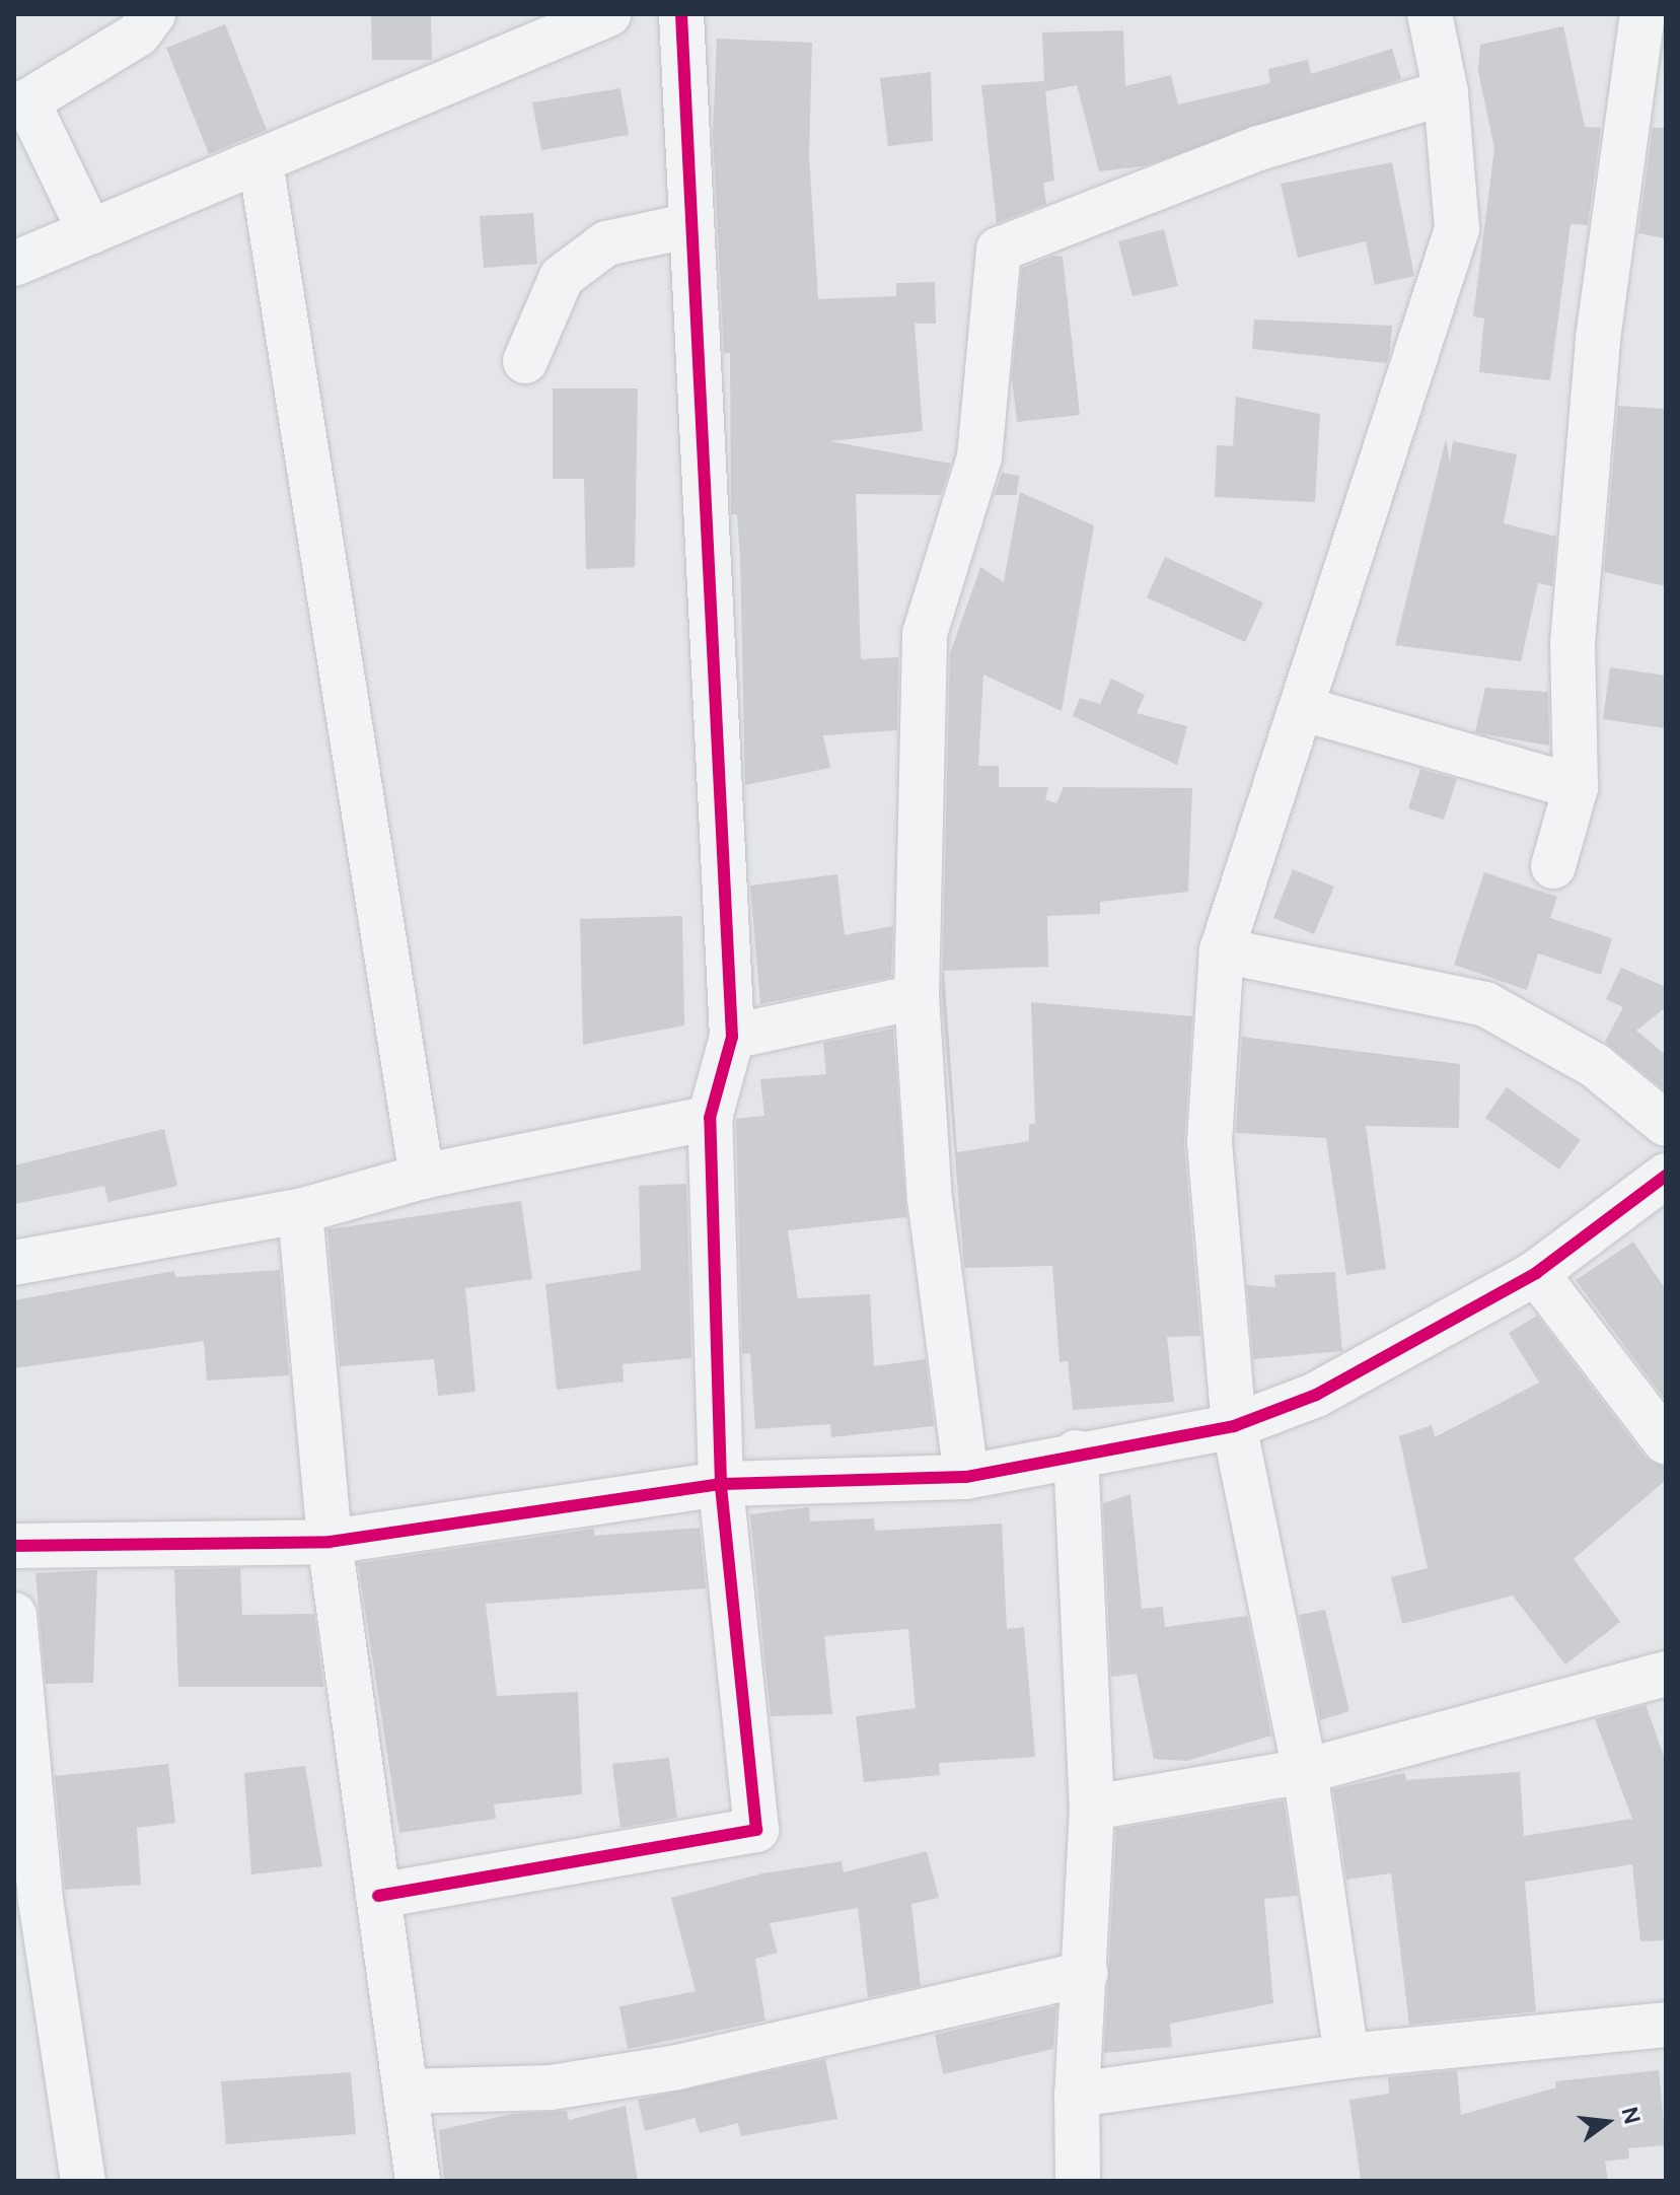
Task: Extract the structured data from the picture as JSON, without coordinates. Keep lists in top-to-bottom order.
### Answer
{
  "north": "right"
}
